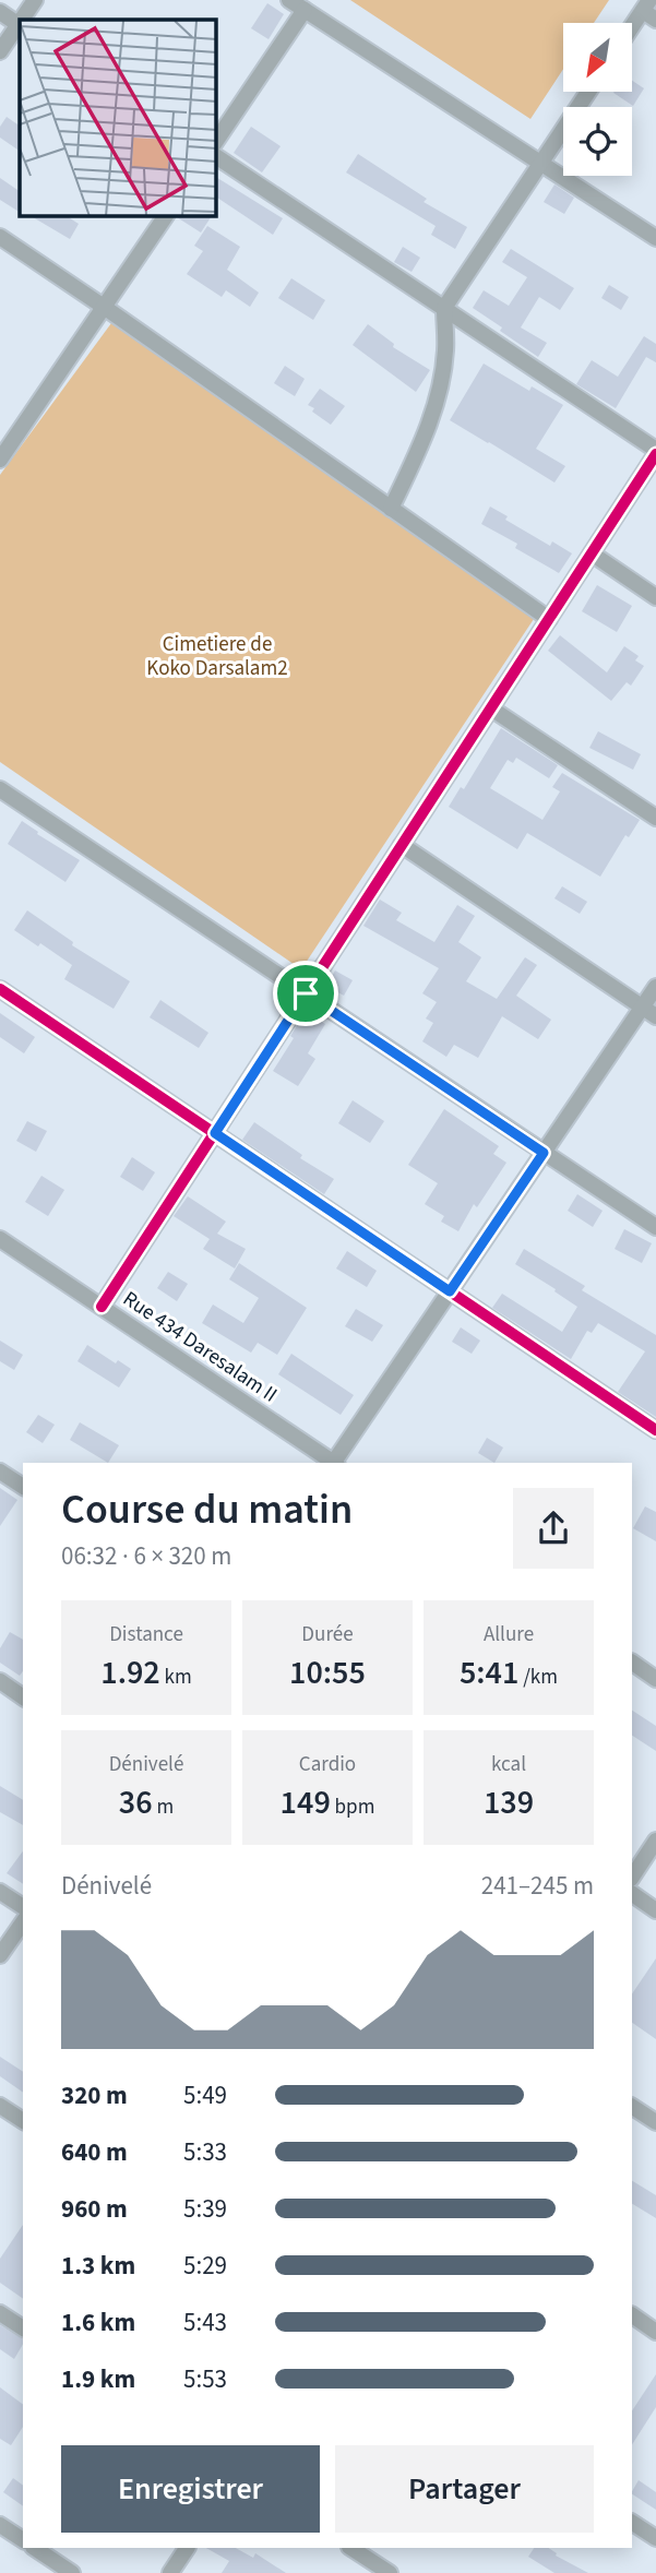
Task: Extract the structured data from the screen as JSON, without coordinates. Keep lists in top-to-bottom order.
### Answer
{
  "streets": {
    "street": ["Rue 434 Daresalam II"]
  },
  "parks": ["Cimetiere de Koko Darsalam2"],
  "north": "bottom left",
  "page": {
    "heading": ["Course du matin", "06:32 · 6 × 320 m"],
    "stats": [
      ["Distance", "1.92 km"],
      ["Durée", "10:55"],
      ["Allure", "5:41 /km"],
      ["Dénivelé", "36 m"],
      ["Cardio", "149 bpm"],
      ["kcal", "139"]
    ],
    "chart": ["Dénivelé", "241–245 m"],
    "list": [
      {
        "name": "320 m",
        "note": "5:49"
      },
      {
        "name": "640 m",
        "note": "5:33"
      },
      {
        "name": "960 m",
        "note": "5:39"
      },
      {
        "name": "1.3 km",
        "note": "5:29"
      },
      {
        "name": "1.6 km",
        "note": "5:43"
      },
      {
        "name": "1.9 km",
        "note": "5:53"
      }
    ],
    "buttons": ["Enregistrer", "Partager"]
  }
}
